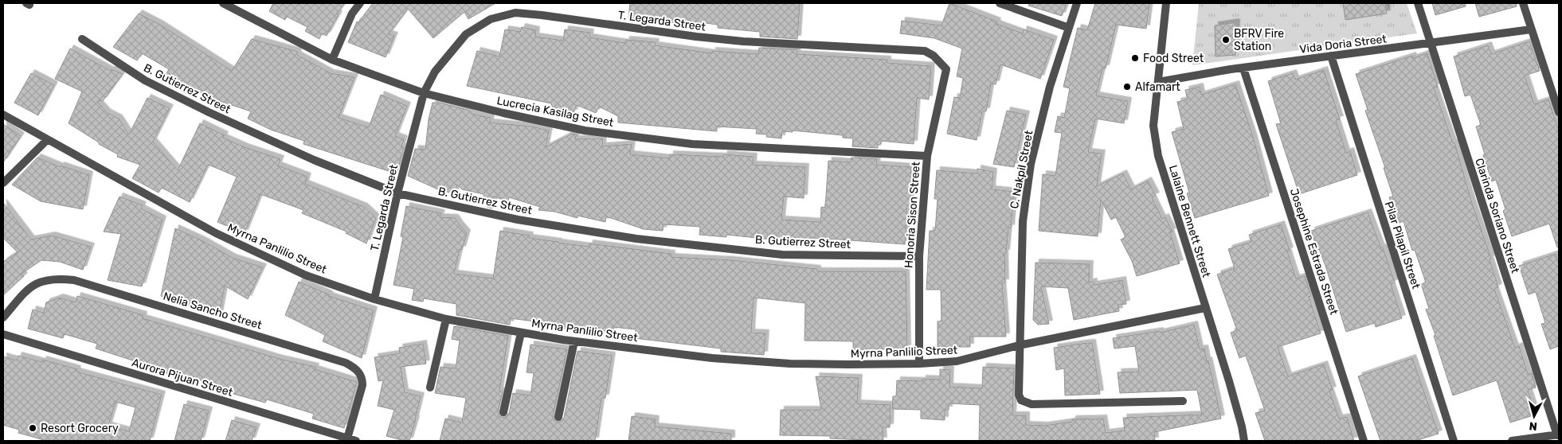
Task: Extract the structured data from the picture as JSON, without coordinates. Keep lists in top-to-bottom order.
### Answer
{
  "streets": {
    "street": [
      "T. Legarda Street",
      "Vida Doria Street",
      "B. Gutierrez Street",
      "Lucrecia Kasilag Street",
      "C. Nakpil Street",
      "Honoria Sison Street",
      "Clarinda Soriano Street",
      "Lalaine Bennett Street",
      "Pilar Pilapil Street",
      "Myrna Panlilio Street",
      "Josephine Estrada Street",
      "Nelia Sancho Street",
      "Aurora Pijuan Street"
    ]
  },
  "crossings": [
    ["T. Legarda Street", "B. Gutierrez Street"],
    ["T. Legarda Street", "Lucrecia Kasilag Street"],
    ["T. Legarda Street", "Honoria Sison Street"],
    ["T. Legarda Street", "Myrna Panlilio Street"],
    ["Vida Doria Street", "Clarinda Soriano Street"],
    ["Vida Doria Street", "Lalaine Bennett Street"],
    ["Vida Doria Street", "Pilar Pilapil Street"],
    ["Vida Doria Street", "Josephine Estrada Street"],
    ["B. Gutierrez Street", "Honoria Sison Street"],
    ["Lucrecia Kasilag Street", "Honoria Sison Street"],
    ["C. Nakpil Street", "Myrna Panlilio Street"],
    ["Honoria Sison Street", "Myrna Panlilio Street"],
    ["Lalaine Bennett Street", "Myrna Panlilio Street"],
    ["Nelia Sancho Street", "Aurora Pijuan Street"]
  ],
  "places": [
    "BFRV Fire Station",
    "Food Street",
    "Alfamart",
    "Resort Grocery"
  ],
  "north": "bottom"
}
